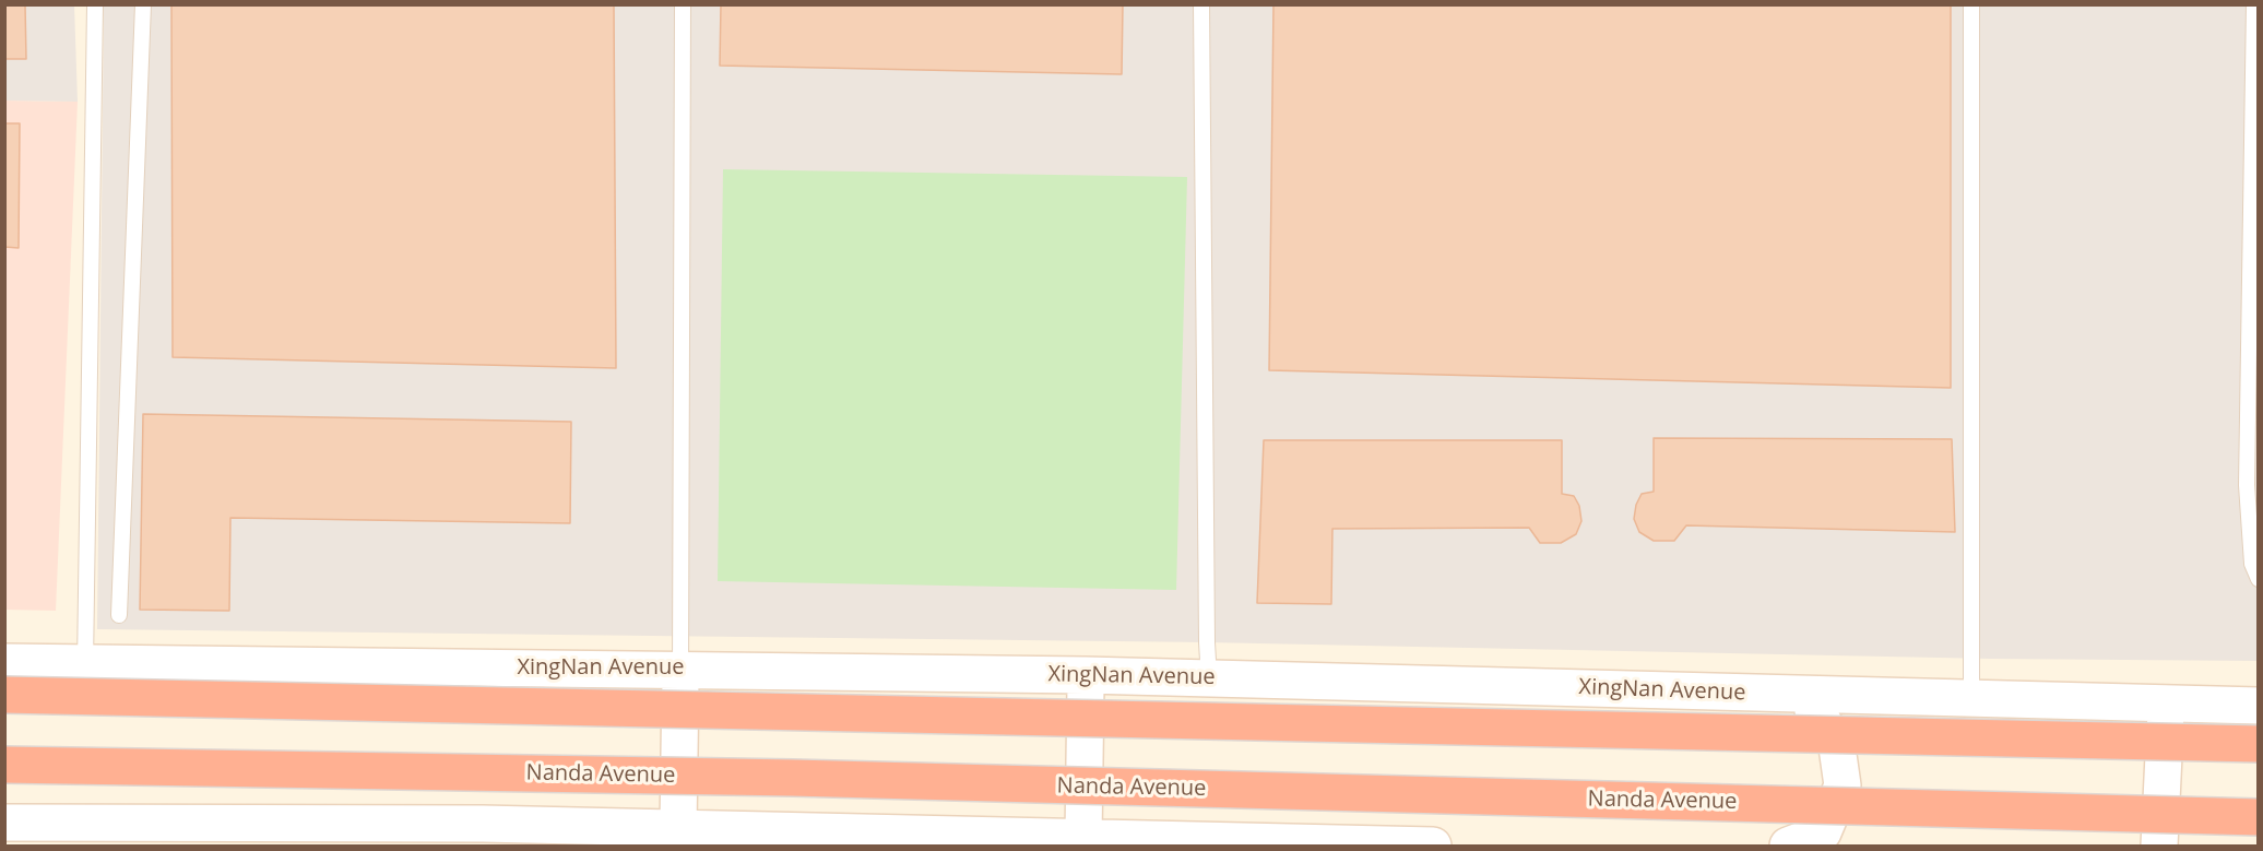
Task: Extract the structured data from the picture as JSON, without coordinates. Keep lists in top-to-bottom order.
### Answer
{
  "streets": {
    "highway": ["Nanda Avenue"],
    "main road": ["XingNan Avenue"]
  }
}
